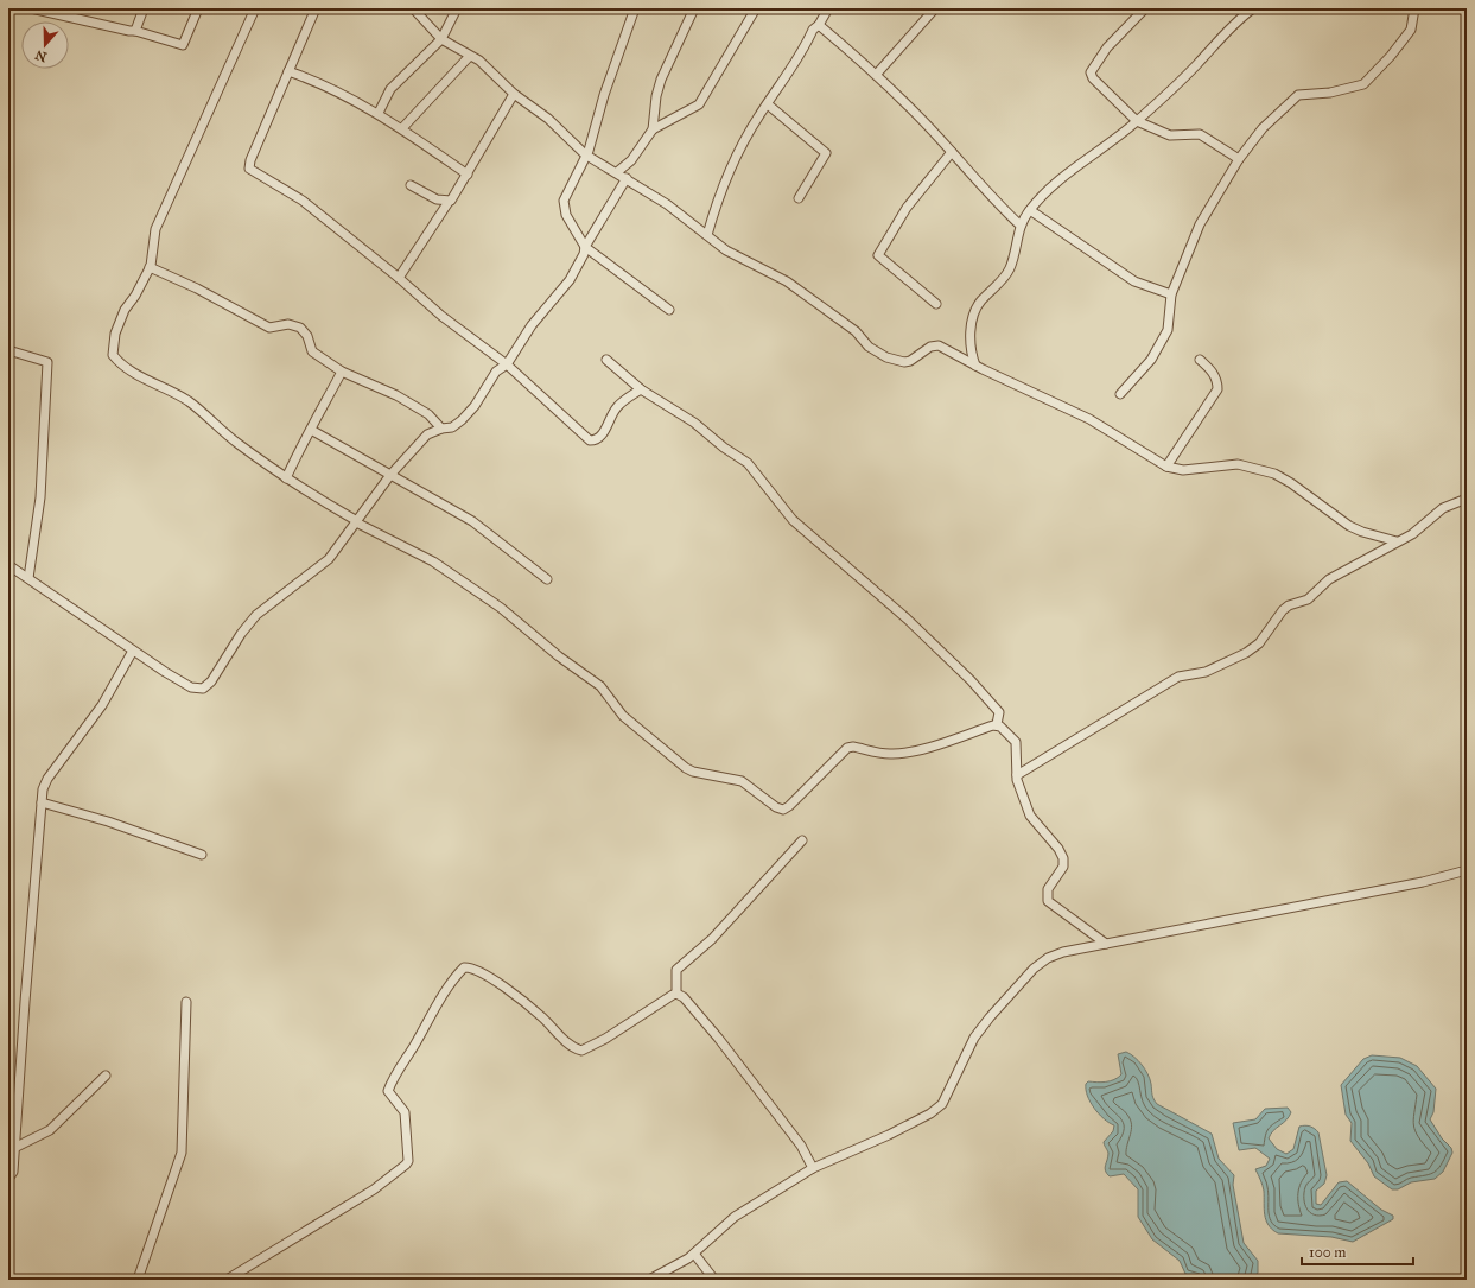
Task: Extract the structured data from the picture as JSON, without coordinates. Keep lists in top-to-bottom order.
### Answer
{
  "scale_bar": "100 m",
  "north": "bottom"
}
